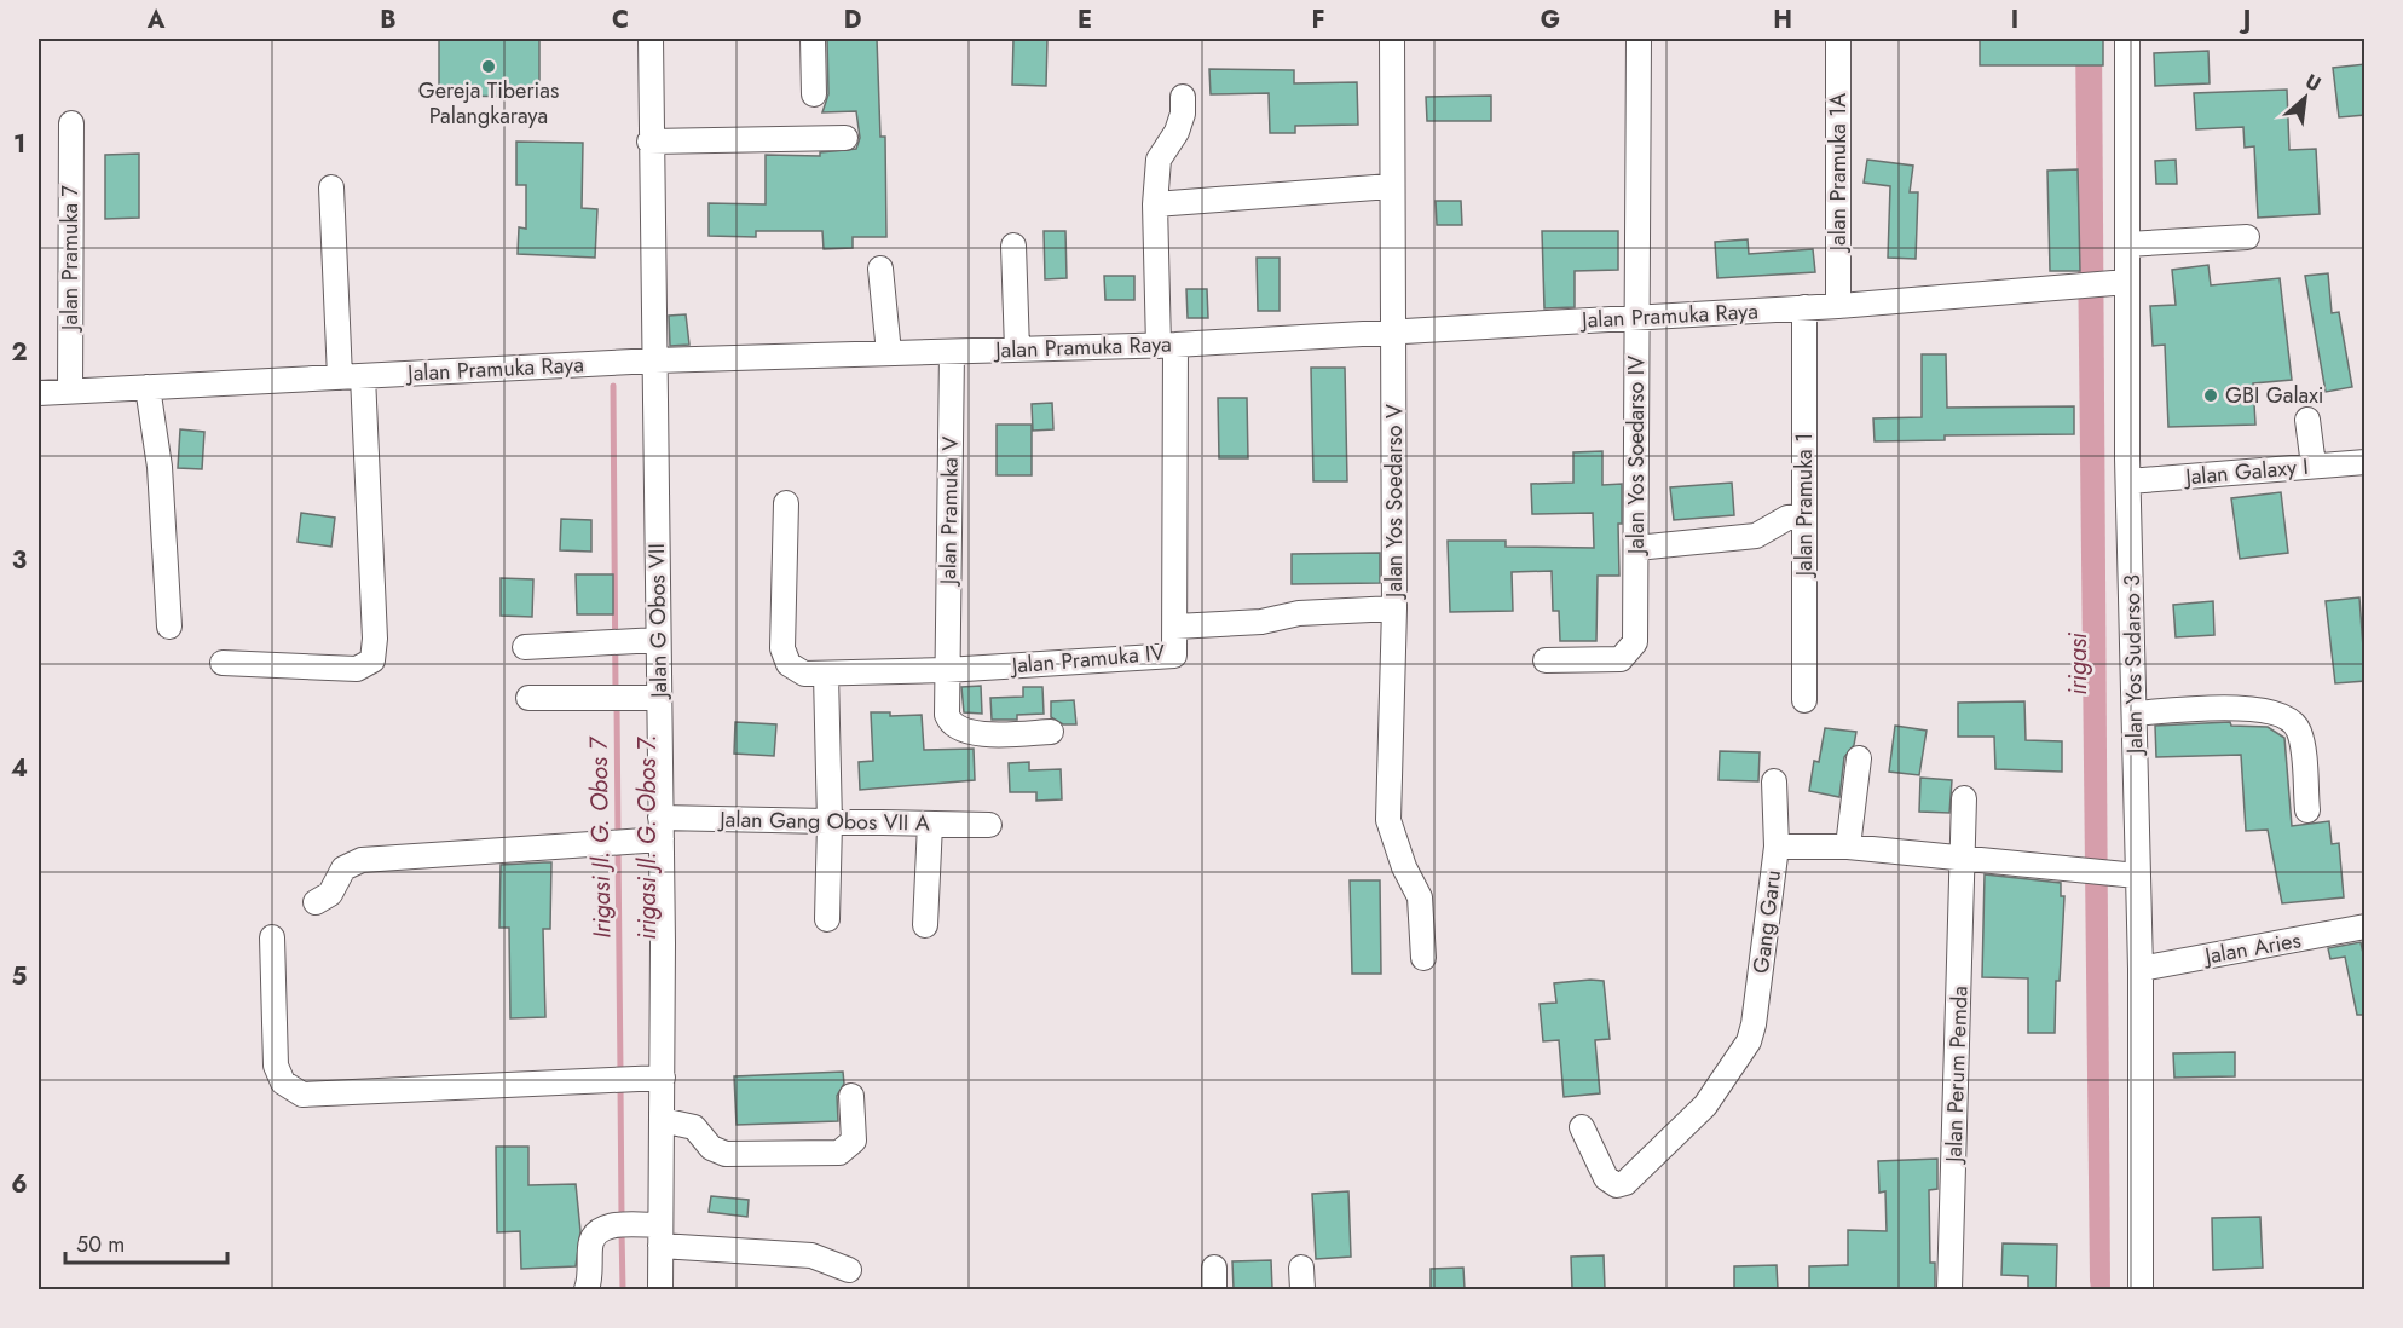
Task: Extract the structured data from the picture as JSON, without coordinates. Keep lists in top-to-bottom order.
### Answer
{
  "streets": {
    "street": [
      "Jalan Pramuka 1A",
      "Jalan Pramuka 7",
      "Jalan Pramuka Raya",
      "Jalan Yos Soedarso IV",
      "Jalan Galaxy I",
      "Jalan Yos Soedarso V",
      "Jalan Pramuka 1",
      "Jalan Pramuka V",
      "Jalan G Obos VII",
      "Jalan Pramuka IV",
      "Jalan Yos Sudarso 3",
      "Jalan Gang Obos VII A",
      "Gang Garu",
      "Jalan Aries",
      "Jalan Perum Pemda"
    ]
  },
  "crossings": [
    ["Jalan Pramuka 1A", "Jalan Pramuka Raya"],
    ["Jalan Pramuka 7", "Jalan Pramuka Raya"],
    ["Jalan Pramuka Raya", "Jalan Yos Soedarso IV"],
    ["Jalan Pramuka Raya", "Jalan Yos Soedarso V"],
    ["Jalan Pramuka Raya", "Jalan Pramuka 1"],
    ["Jalan Pramuka Raya", "Jalan Pramuka V"],
    ["Jalan Pramuka Raya", "Jalan G Obos VII"],
    ["Jalan Pramuka Raya", "Jalan Pramuka IV"],
    ["Jalan Pramuka Raya", "Jalan Yos Sudarso 3"],
    ["Jalan Galaxy I", "Jalan Yos Sudarso 3"],
    ["Jalan Pramuka V", "Jalan Pramuka IV"],
    ["Jalan G Obos VII", "Jalan Gang Obos VII A"],
    ["Jalan Yos Sudarso 3", "Gang Garu"],
    ["Jalan Yos Sudarso 3", "Jalan Aries"],
    ["Gang Garu", "Jalan Perum Pemda"]
  ],
  "water": ["irigasi", "irigasi Jl. G. Obos 7.", "Irigasi Jl. G. Obos 7"],
  "places": ["Gereja Tiberias Palangkaraya", "GBI Galaxi"],
  "scale_bar": "50 m",
  "north": "top right",
  "grid": {
    "columns": [
      "A",
      "B",
      "C",
      "D",
      "E",
      "F",
      "G",
      "H",
      "I",
      "J"
    ],
    "rows": [
      "1",
      "2",
      "3",
      "4",
      "5",
      "6"
    ]
  }
}
